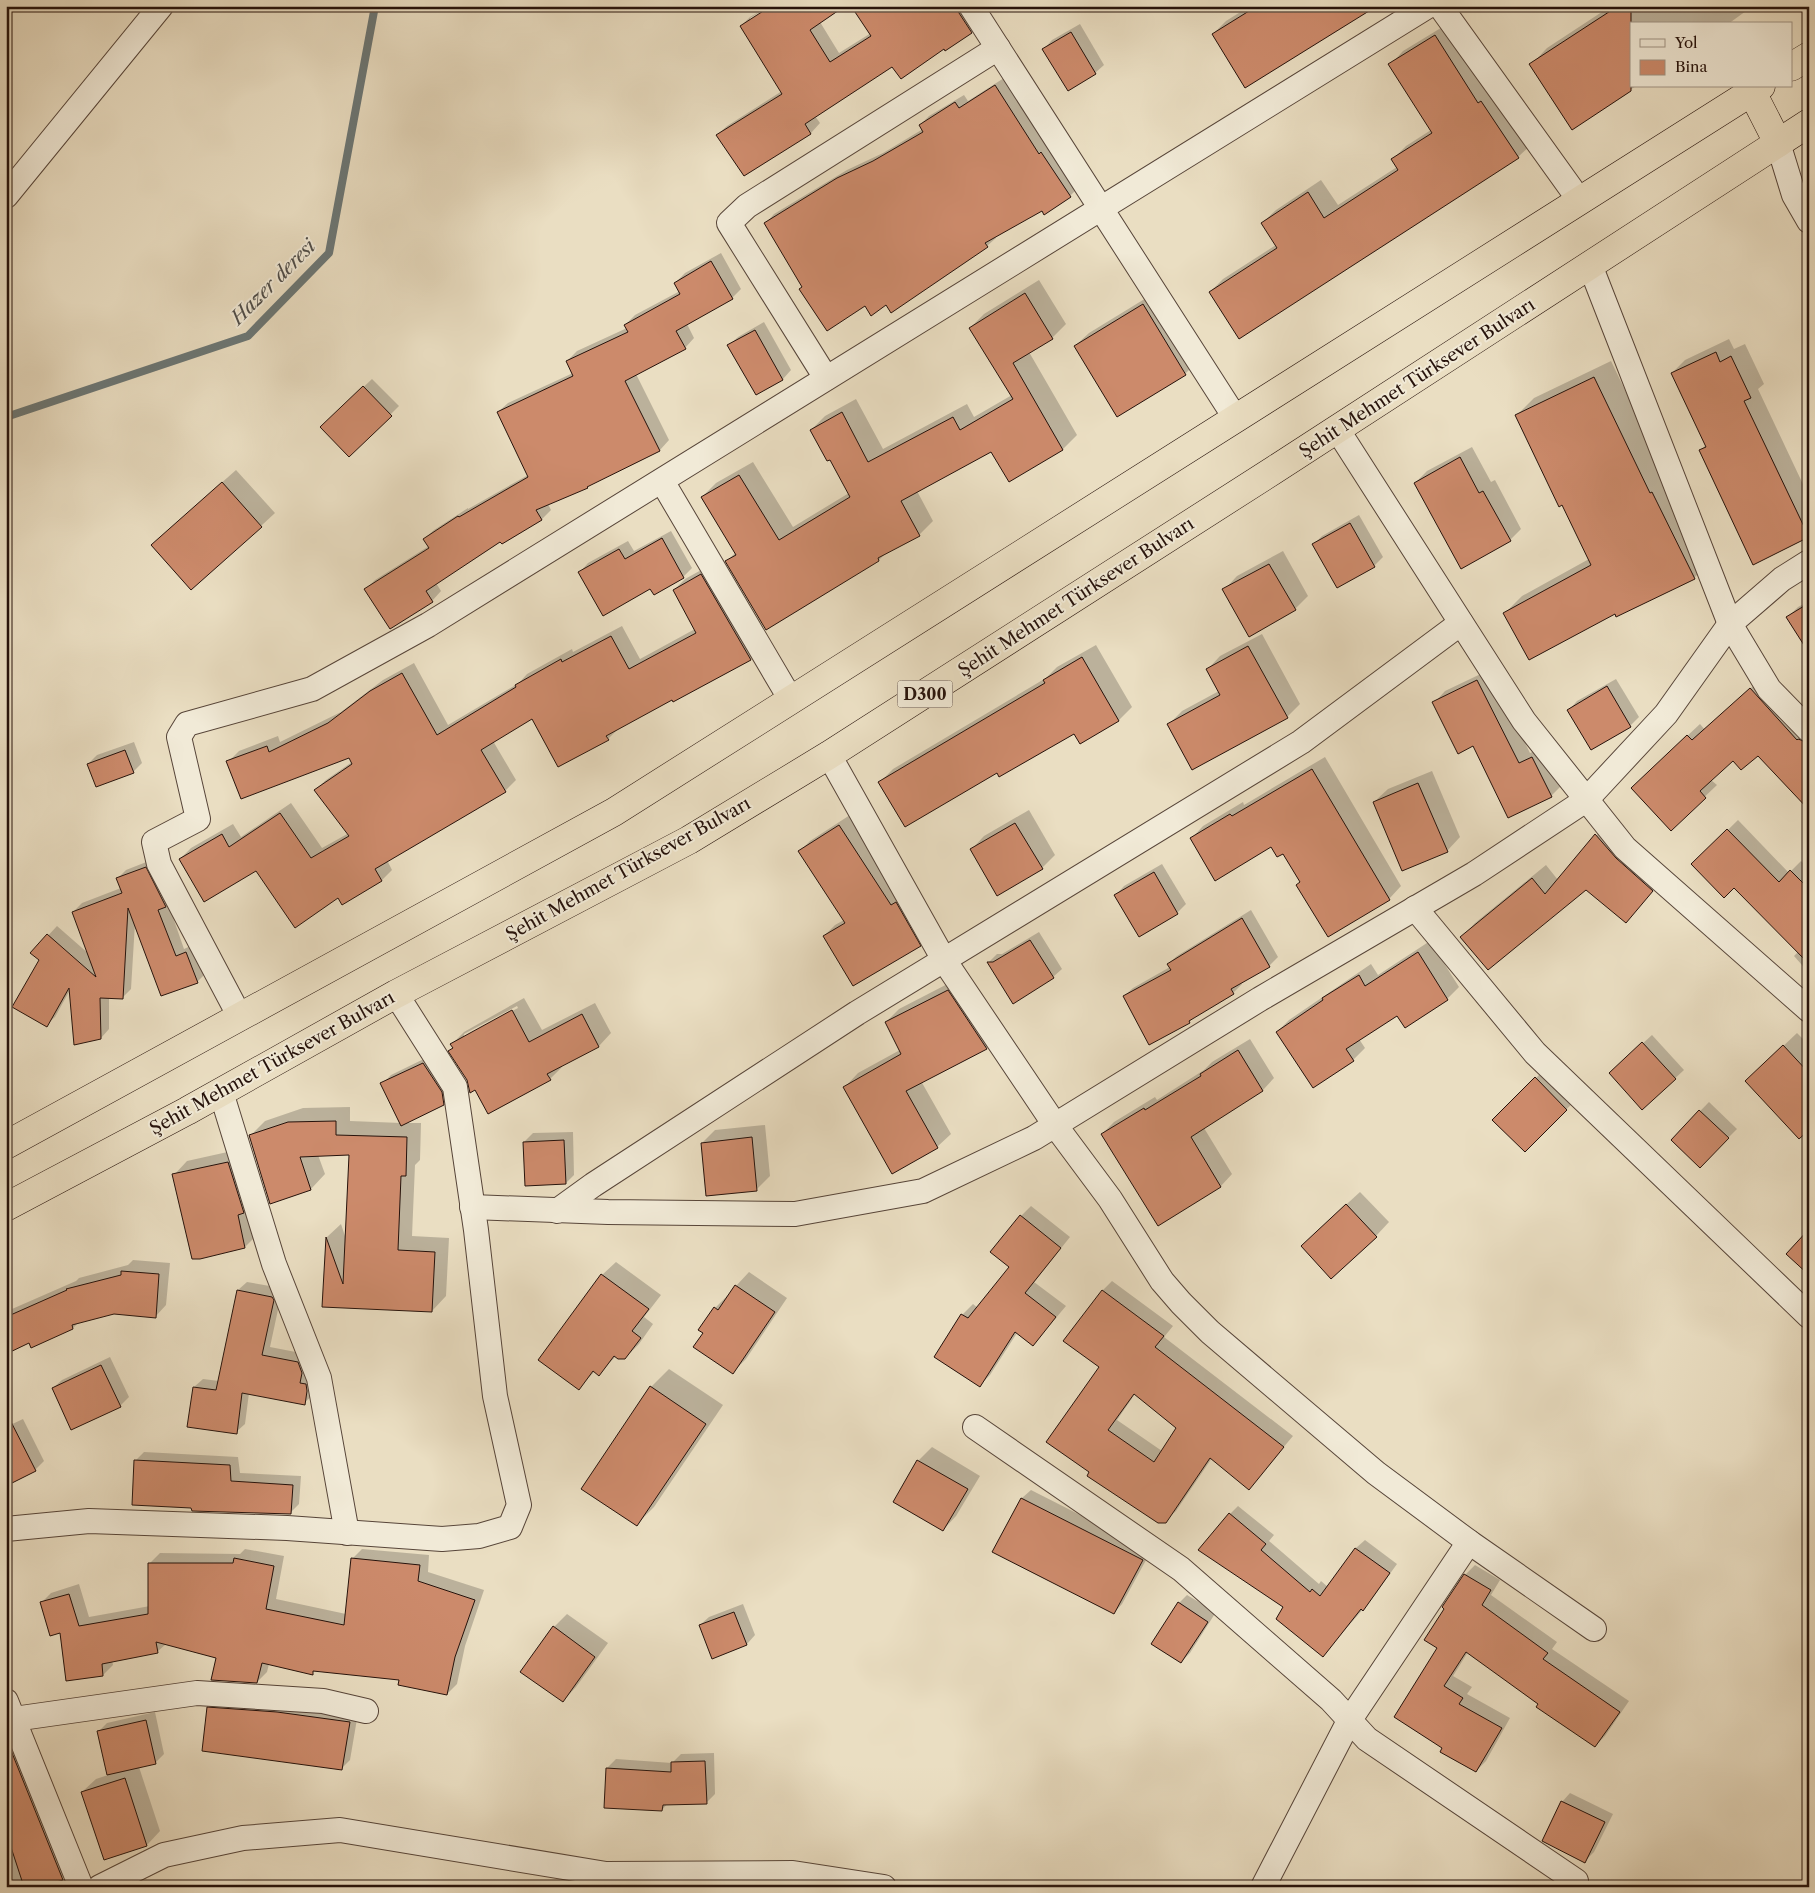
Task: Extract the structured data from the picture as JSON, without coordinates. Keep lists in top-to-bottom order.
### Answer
{
  "streets": {
    "highway": ["Şehit Mehmet Türksever Bulvarı", "D300"]
  },
  "water": ["Hazer deresi"],
  "legend": ["Yol", "Bina"]
}
